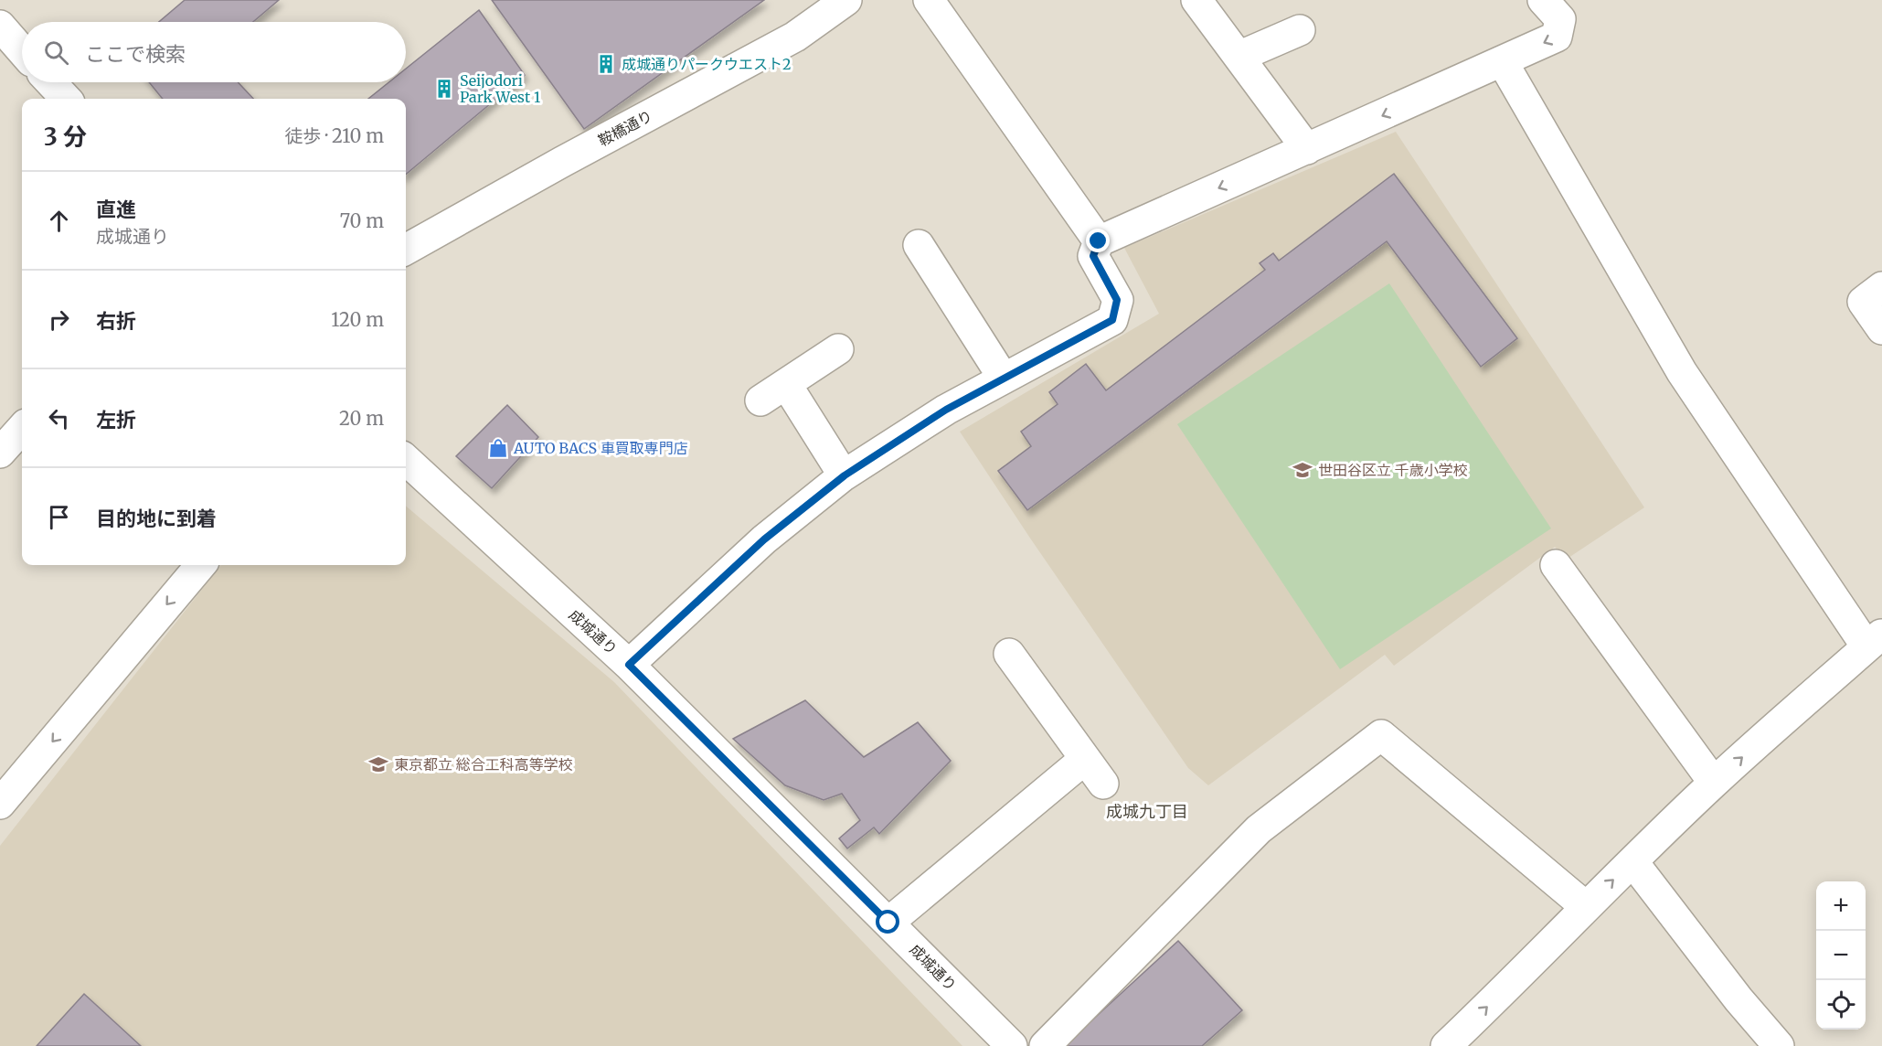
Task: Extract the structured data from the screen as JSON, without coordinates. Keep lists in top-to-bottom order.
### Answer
{
  "streets": {
    "street": ["鞍橋通り", "成城通り"]
  },
  "districts": ["成城九丁目"],
  "places": {
    "building": ["成城通りパークウエスト2", "Seijodori Park West 1"],
    "shop": ["AUTO BACS 車買取専門店"],
    "school or university": ["世田谷区立 千歳小学校", "東京都立 総合工科高等学校"]
  },
  "page": {
    "search": "ここで検索",
    "heading": ["3 分", "徒歩 · 210 m"],
    "list": [
      ["直進", "成城通り", "70 m"],
      ["右折", "120 m"],
      ["左折", "20 m"],
      "目的地に到着"
    ],
    "map_buttons": ["+", "−"]
  }
}
